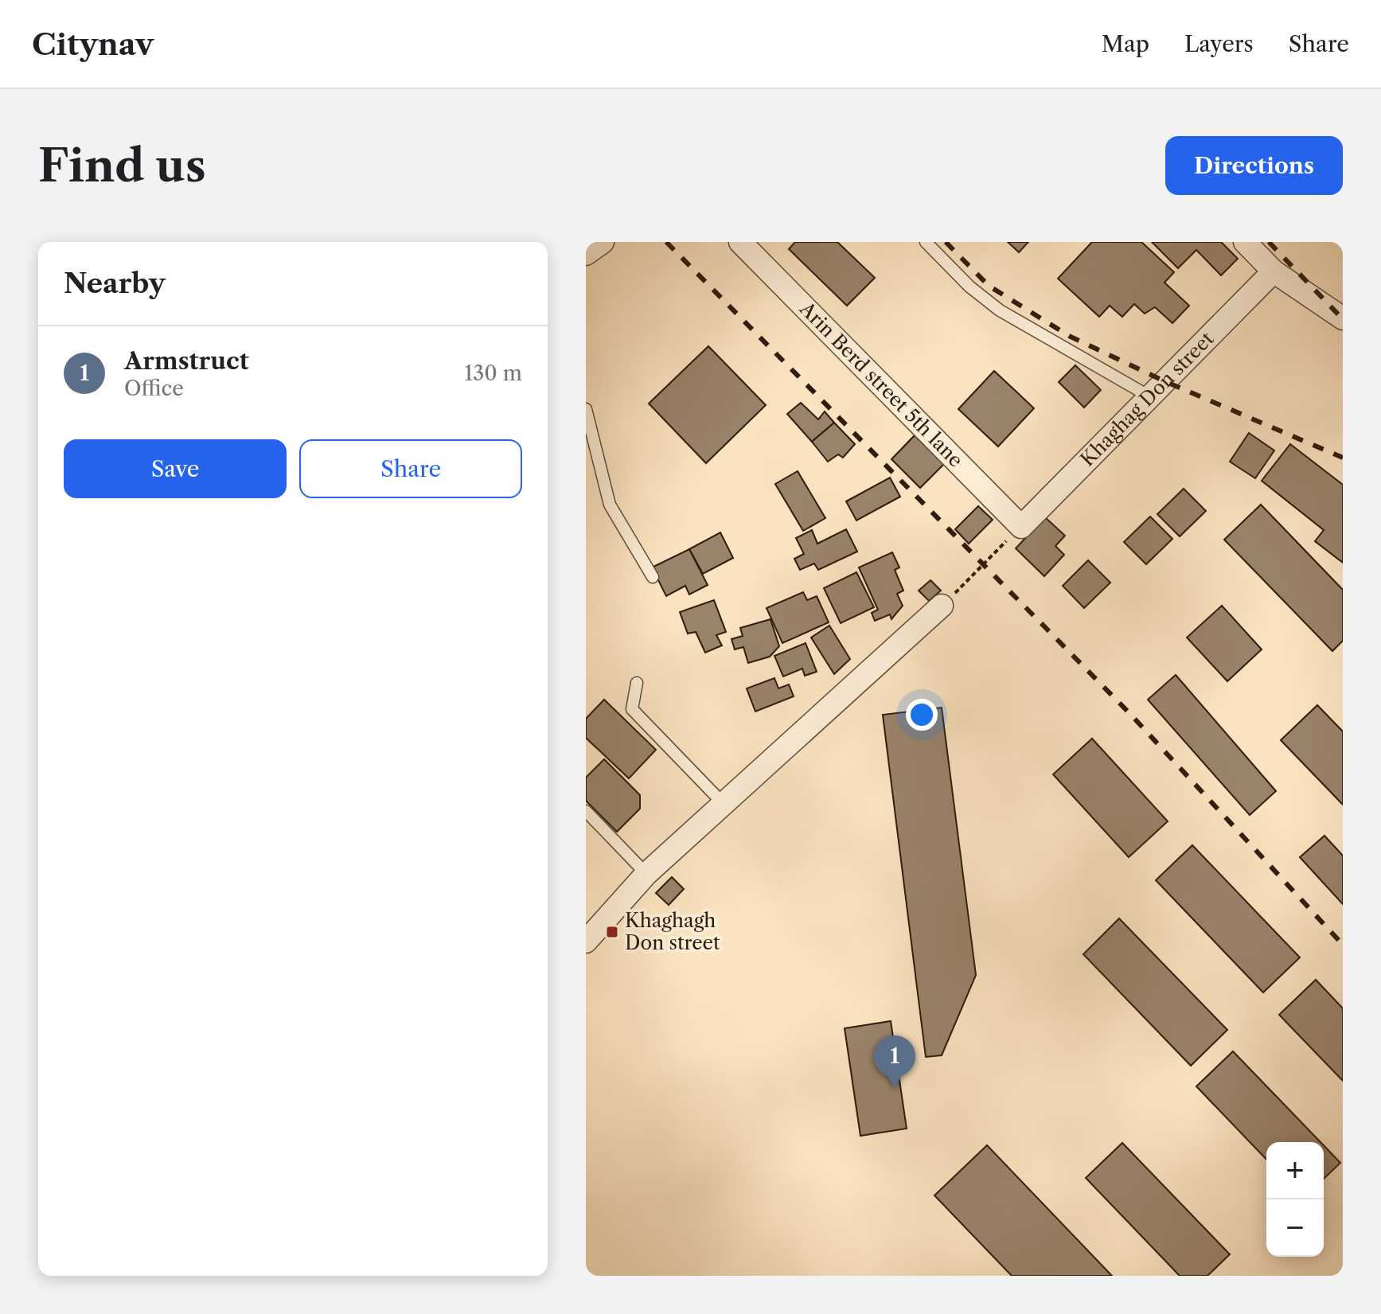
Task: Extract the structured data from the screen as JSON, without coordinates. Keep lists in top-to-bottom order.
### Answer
{
  "streets": {
    "street": ["Arin Berd street 5th lane", "Khaghag Don street"]
  },
  "crossings": [
    ["Arin Berd street 5th lane", "Khaghag Don street"]
  ],
  "places": {
    "transit": ["Khaghagh Don street"]
  },
  "page": {
    "header": "Citynav",
    "nav": ["Map", "Layers", "Share"],
    "buttons": [
      "Directions",
      ["Save", "Share"]
    ],
    "title": "Find us",
    "heading": "Nearby",
    "list": [
      {
        "mark": "1",
        "name": "Armstruct",
        "note": "Office",
        "value": "130 m"
      }
    ],
    "pins": "1",
    "map_buttons": ["+", "−"]
  }
}
